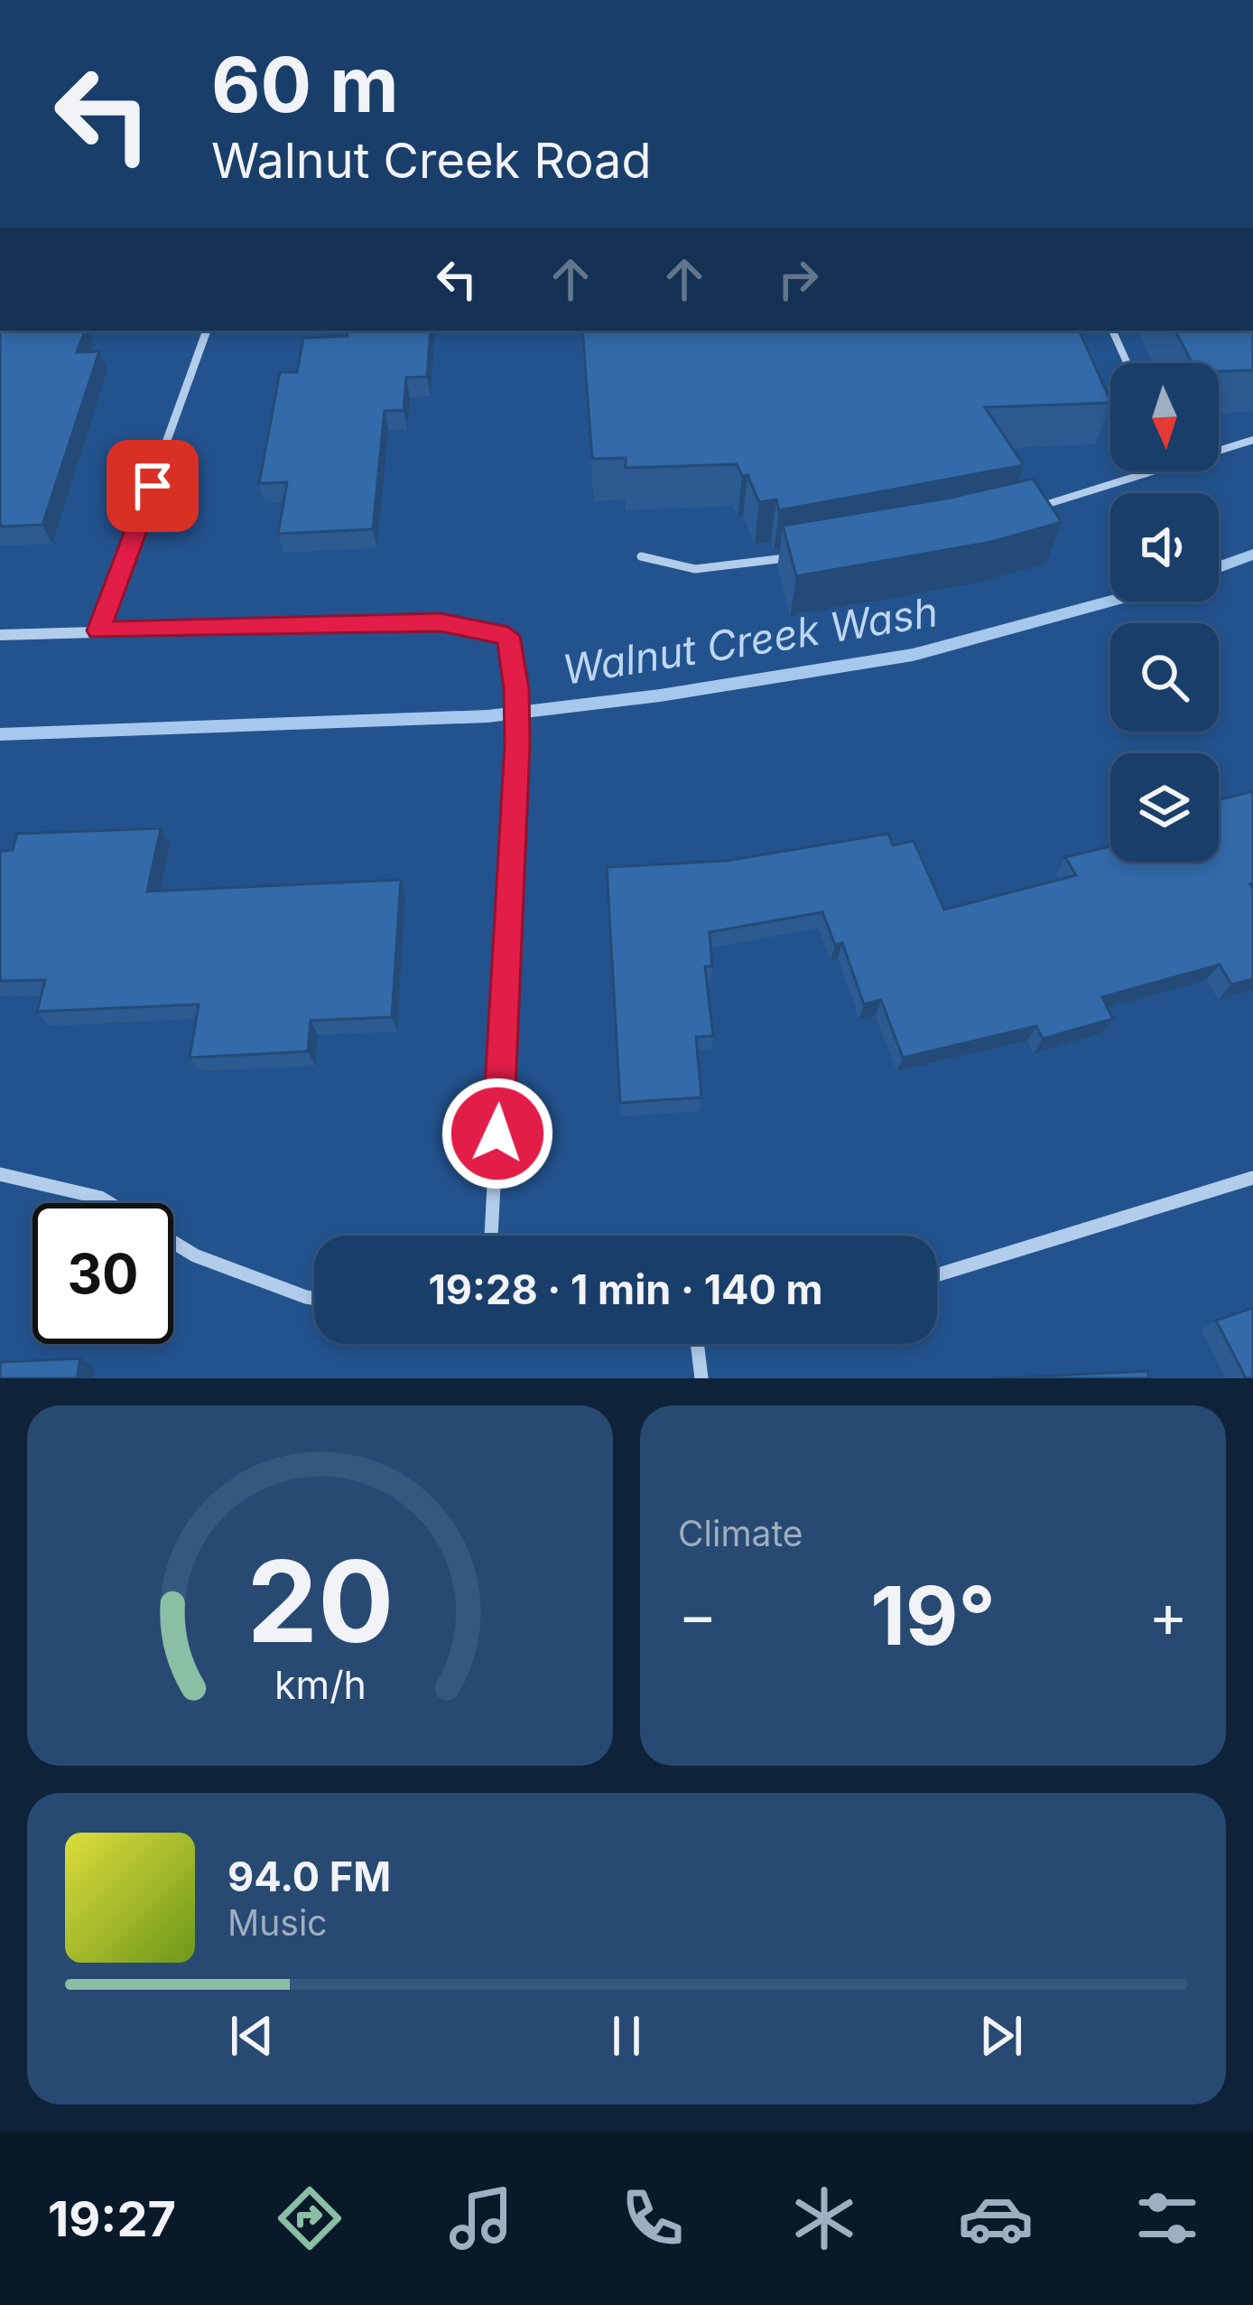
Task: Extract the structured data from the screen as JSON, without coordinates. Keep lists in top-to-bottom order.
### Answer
{
  "water": ["Walnut Creek Wash"],
  "north": "bottom",
  "page": {
    "turn": ["60 m", "Walnut Creek Road"],
    "limit": "30",
    "trip": "19:28 · 1 min · 140 m",
    "tile": "Climate",
    "heat": ["−", "19°", "+"],
    "song": ["94.0 FM", "Music"],
    "tabs": "19:27",
    "gauge": ["20", "km/h"]
  }
}
